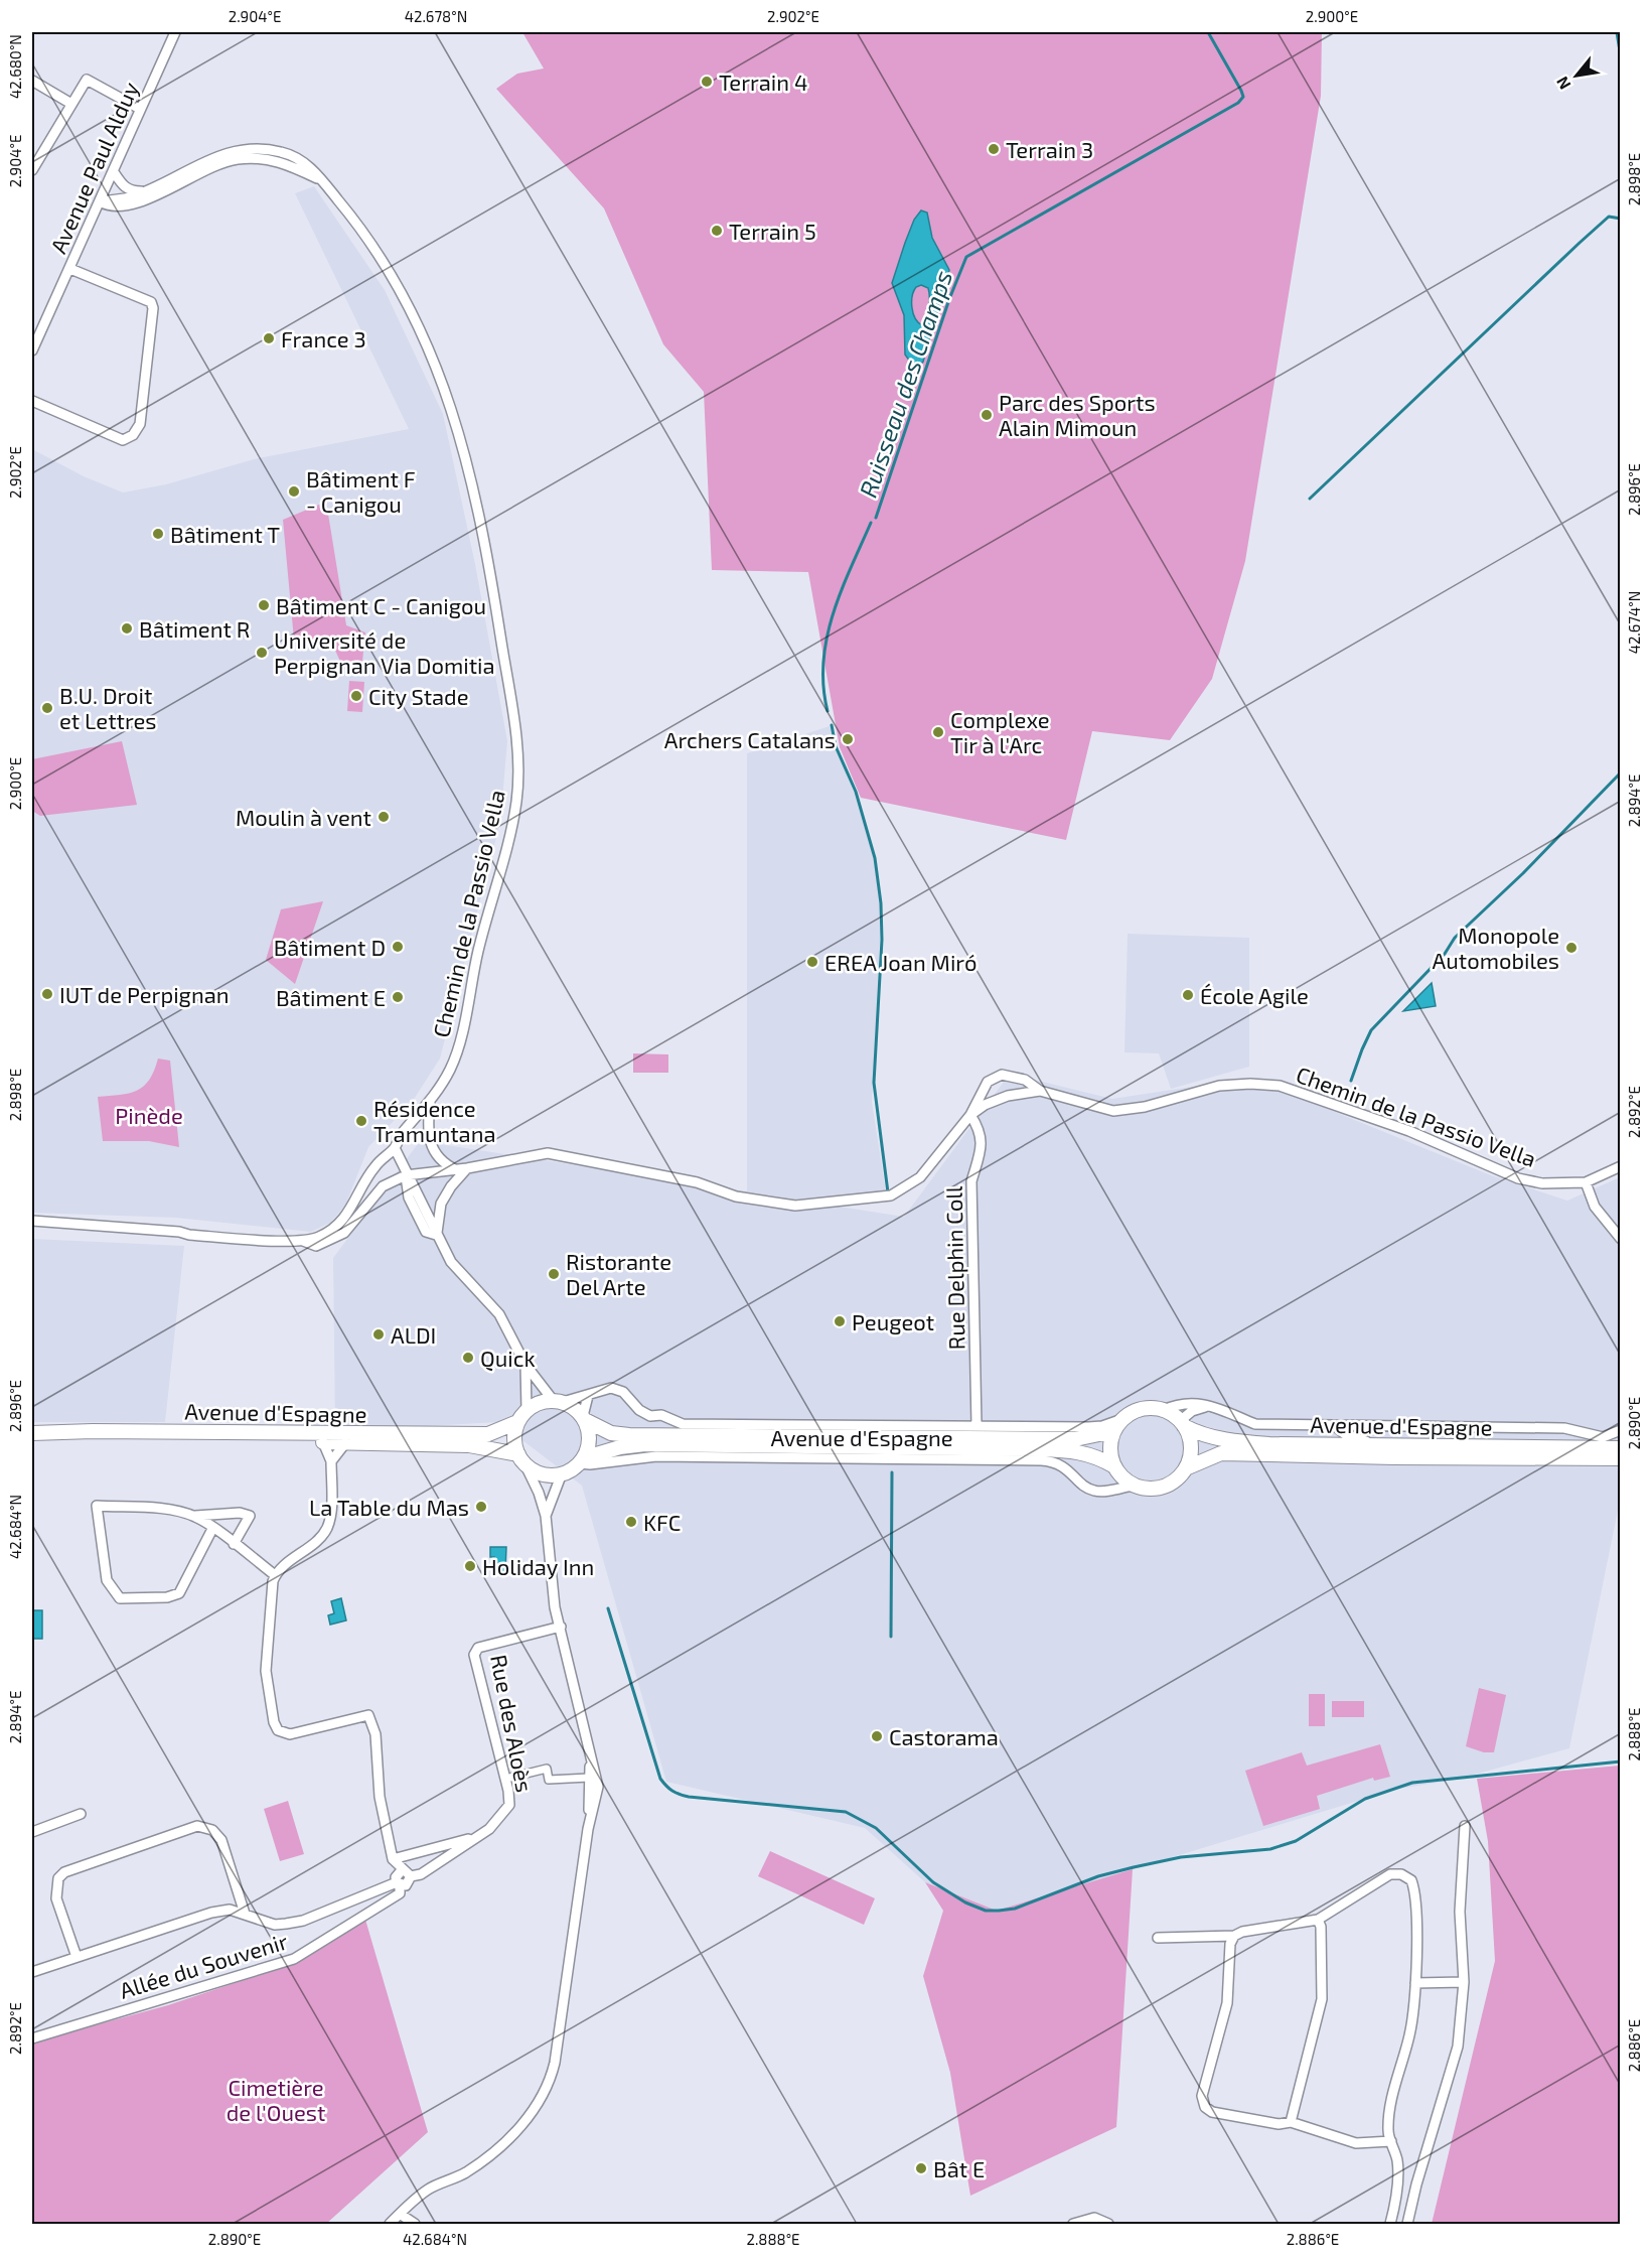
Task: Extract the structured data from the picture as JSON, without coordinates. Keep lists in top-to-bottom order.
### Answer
{
  "streets": {
    "main road": ["Avenue d'Espagne"],
    "street": [
      "Avenue Paul Alduy",
      "Chemin de la Passio Vella",
      "Rue Delphin Coll",
      "Rue des Aloès",
      "Allée du Souvenir"
    ]
  },
  "crossings": [
    ["Chemin de la Passio Vella", "Rue Delphin Coll"],
    ["Rue Delphin Coll", "Avenue d'Espagne"],
    ["Rue des Aloès", "Allée du Souvenir"]
  ],
  "water": ["Ruisseau des Champs"],
  "parks": ["Pinède", "Cimetière de l'Ouest"],
  "places": [
    "Terrain 4",
    "Terrain 3",
    "Terrain 5",
    "France 3",
    "Parc des Sports Alain Mimoun",
    "Bâtiment F - Canigou",
    "Bâtiment T",
    "Bâtiment C - Canigou",
    "Bâtiment R",
    "Université de Perpignan Via Domitia",
    "City Stade",
    "B.U. Droit et Lettres",
    "Complexe Tir à l'Arc",
    "Archers Catalans",
    "Moulin à vent",
    "Bâtiment D",
    "Monopole Automobiles",
    "EREA Joan Miró",
    "IUT de Perpignan",
    "École Agile",
    "Bâtiment E",
    "Résidence Tramuntana",
    "Ristorante Del Arte",
    "Peugeot",
    "ALDI",
    "Quick",
    "La Table du Mas",
    "KFC",
    "Holiday Inn",
    "Castorama",
    "Bât E"
  ],
  "north": "bottom left",
  "coordinates": [
    "2.904°E",
    "42.678°N",
    "2.902°E",
    "2.900°E",
    "42.680°N",
    "2.898°E",
    "2.896°E",
    "42.674°N",
    "2.894°E",
    "2.892°E",
    "2.890°E",
    "42.684°N",
    "2.888°E",
    "2.886°E"
  ]
}
